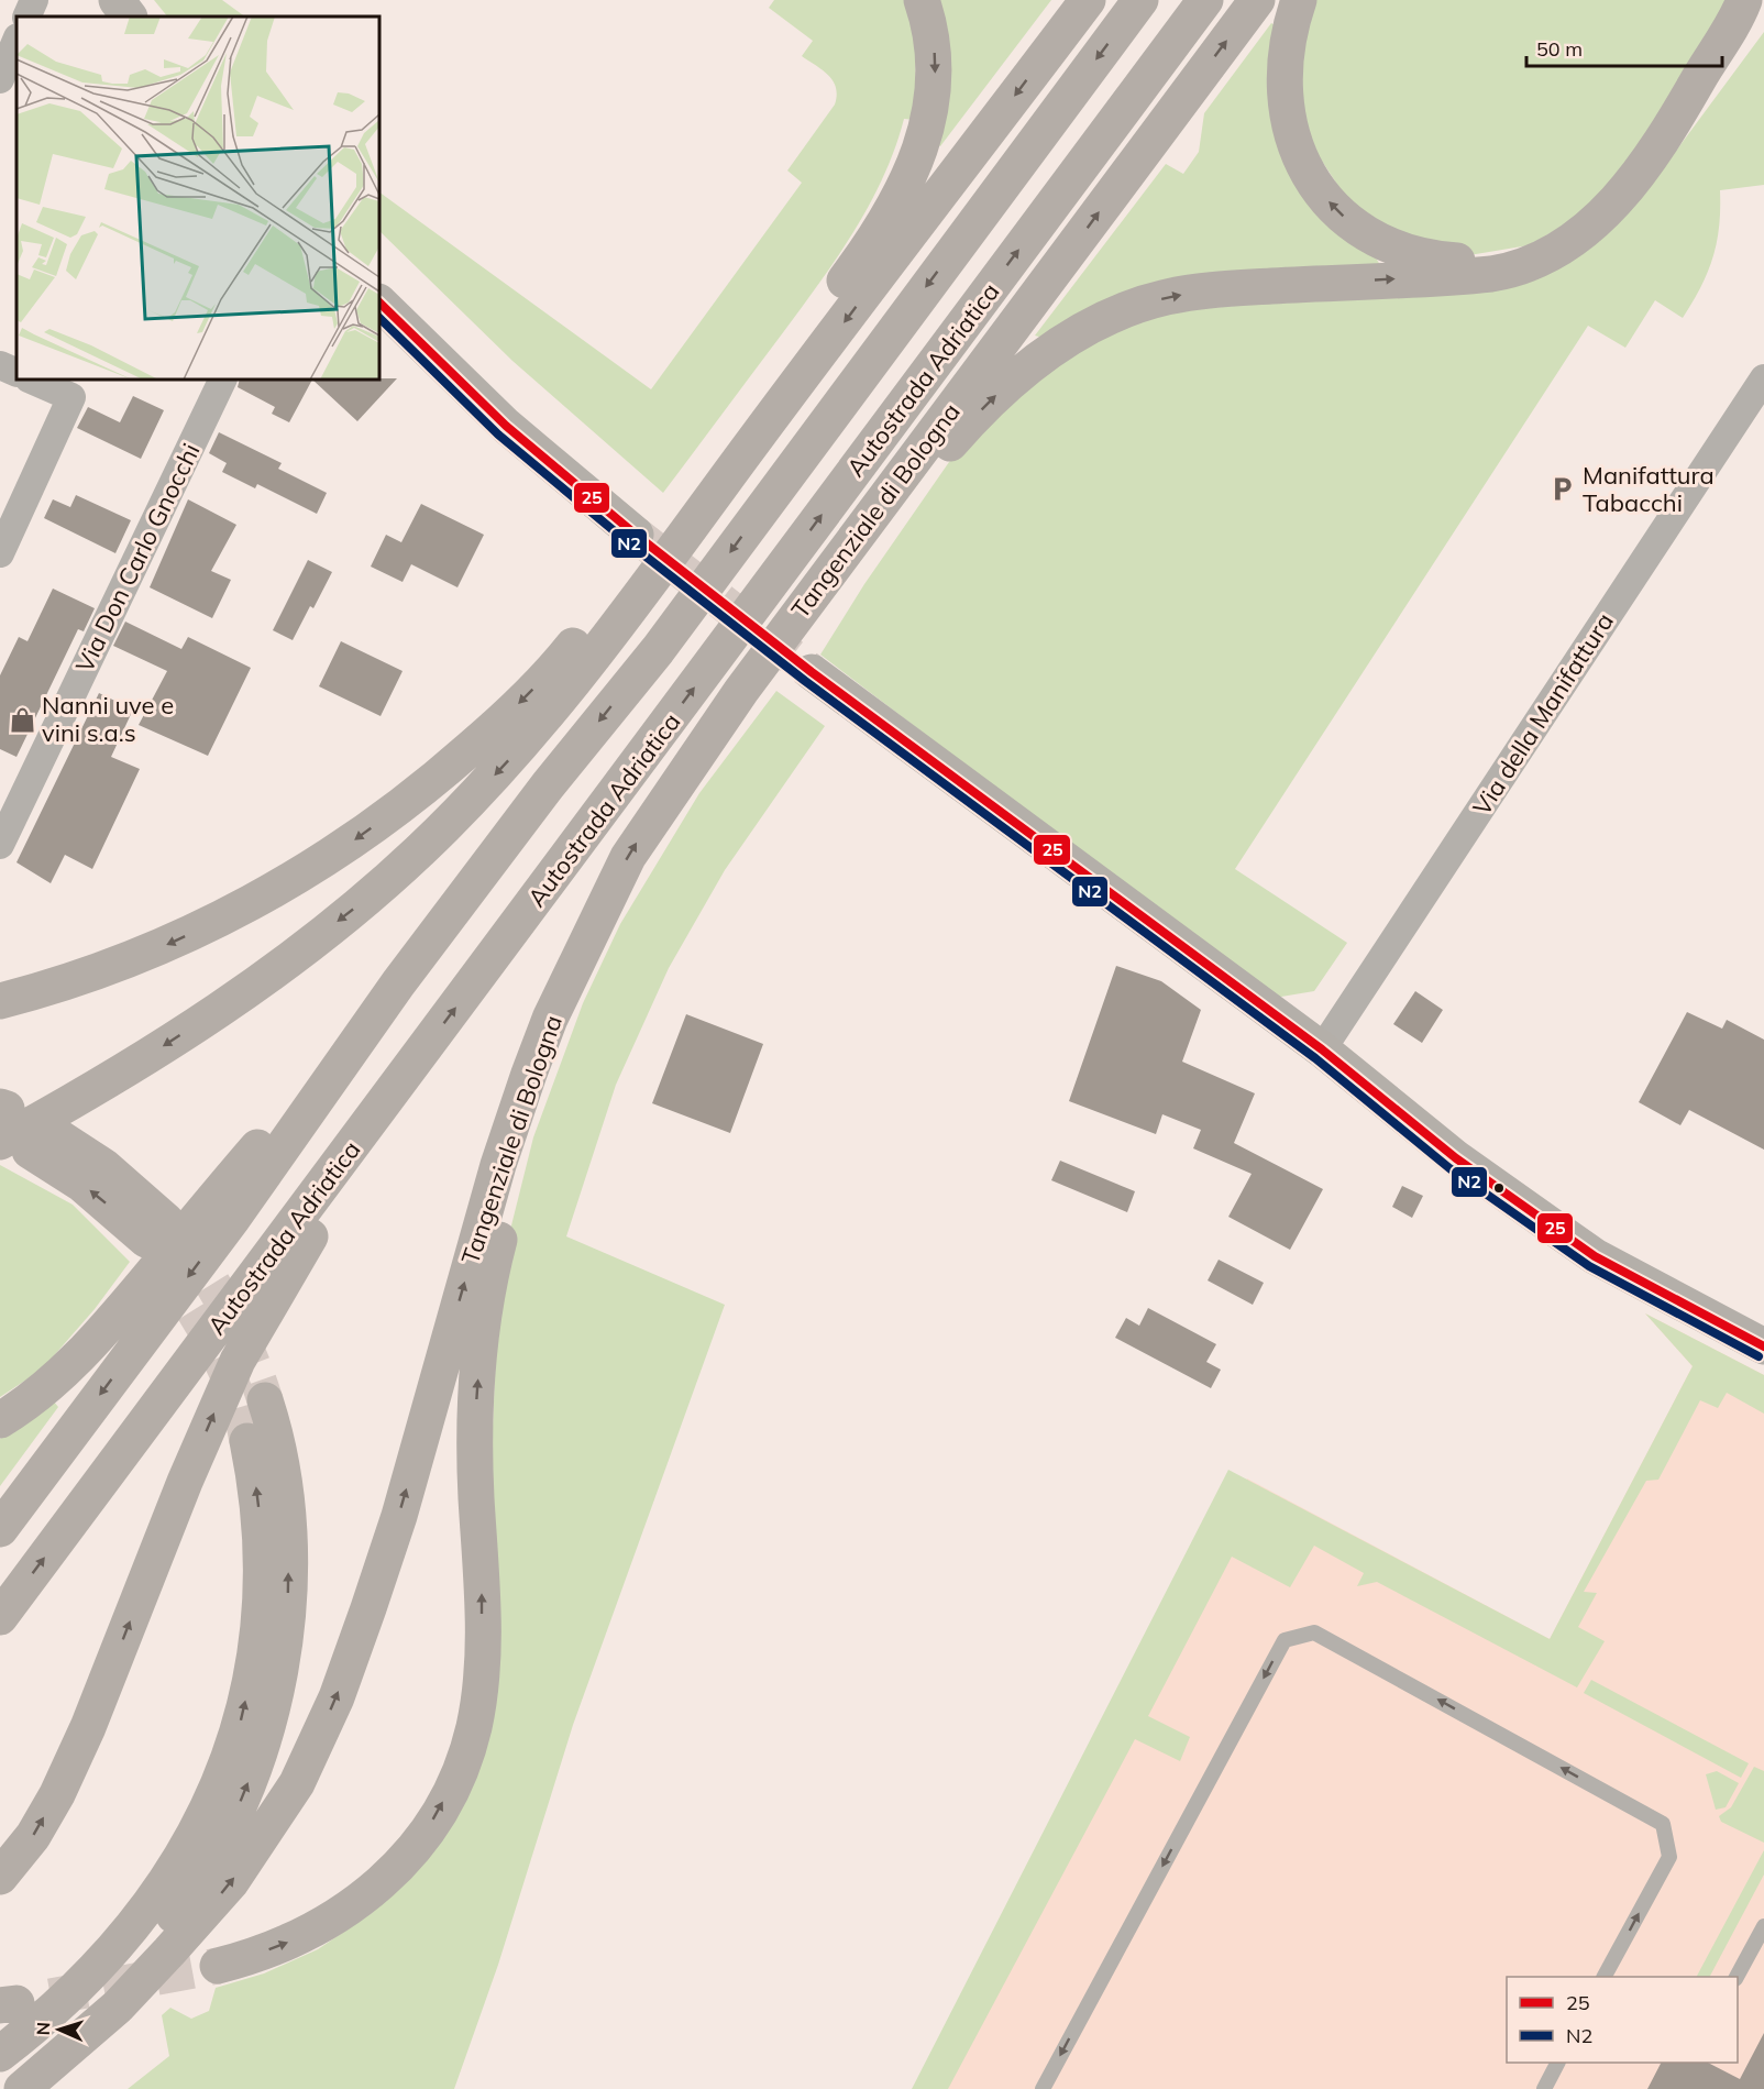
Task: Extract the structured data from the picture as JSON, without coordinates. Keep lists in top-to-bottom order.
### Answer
{
  "streets": {
    "highway": ["Autostrada Adriatica", "Tangenziale di Bologna"],
    "street": ["Via Don Carlo Gnocchi", "Via della Manifattura"]
  },
  "places": {
    "parking": ["Manifattura Tabacchi"],
    "shop": ["Nanni uve e vini s.a.s"]
  },
  "lines": ["transit line 25", "transit line N2"],
  "legend": ["25", "N2"],
  "scale_bar": "50 m",
  "north": "left"
}
